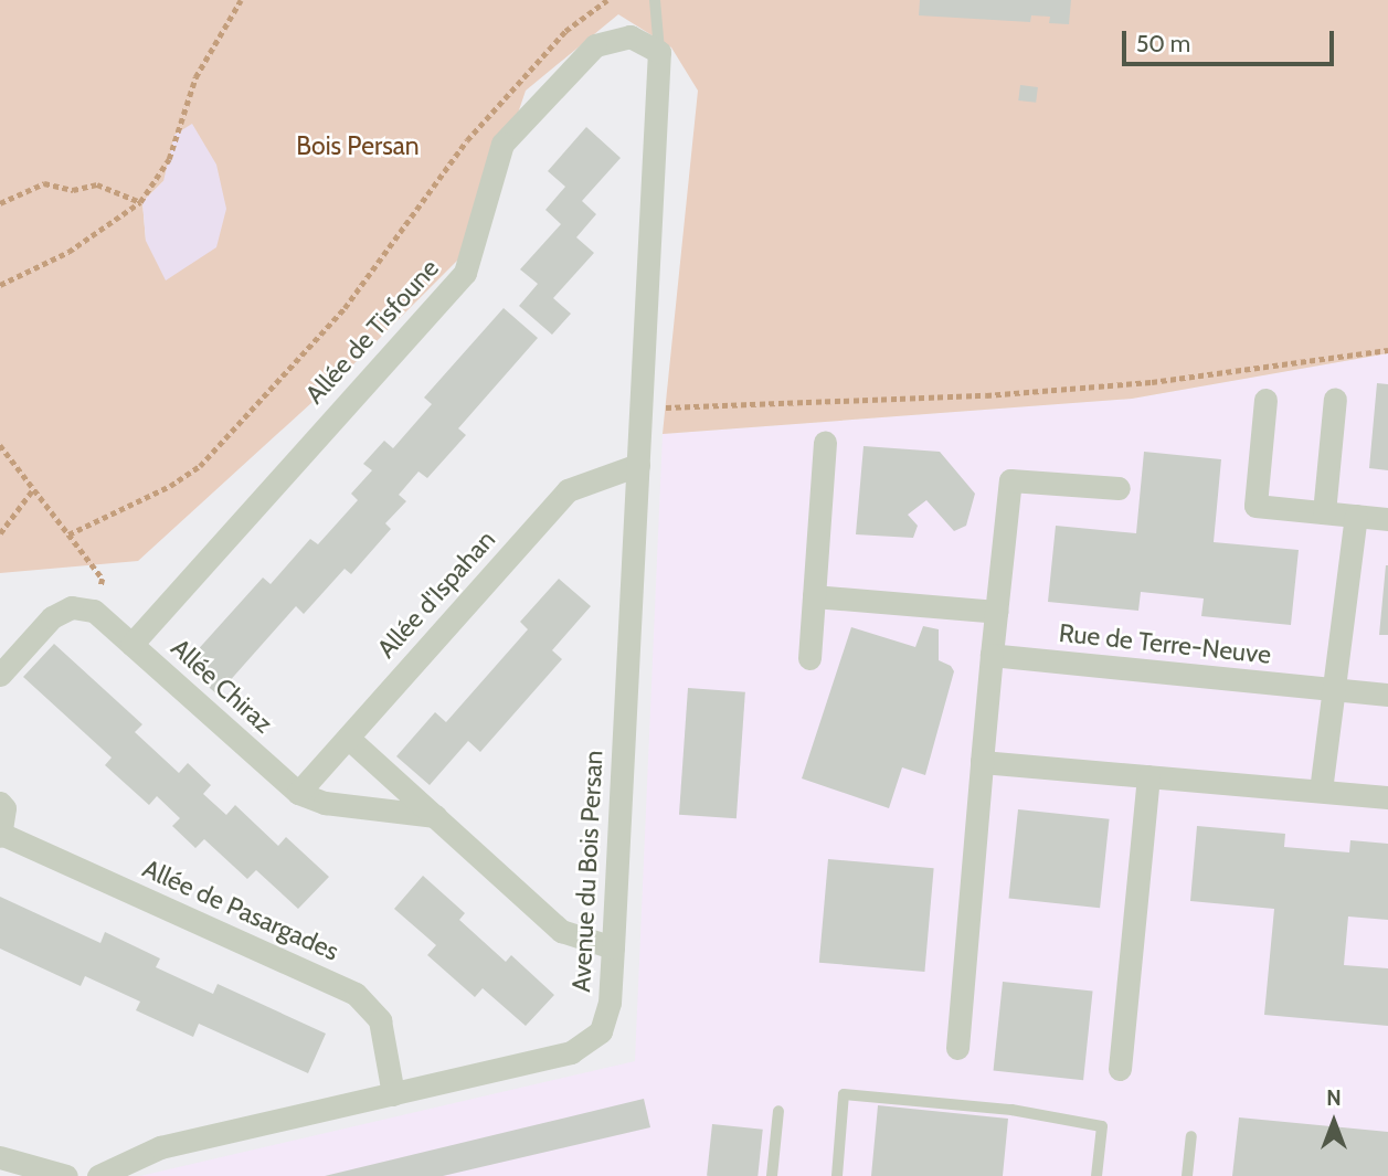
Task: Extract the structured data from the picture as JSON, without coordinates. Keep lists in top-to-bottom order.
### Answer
{
  "streets": {
    "street": [
      "Allée de Tisfoune",
      "Allée d'Ispahan",
      "Rue de Terre-Neuve",
      "Allée Chiraz",
      "Avenue du Bois Persan",
      "Allée de Pasargades"
    ]
  },
  "crossings": [
    ["Allée de Tisfoune", "Allée Chiraz"],
    ["Allée d'Ispahan", "Allée Chiraz"],
    ["Allée d'Ispahan", "Avenue du Bois Persan"],
    ["Avenue du Bois Persan", "Allée de Pasargades"]
  ],
  "parks": ["Bois Persan"],
  "scale_bar": "50 m",
  "north": "top"
}
